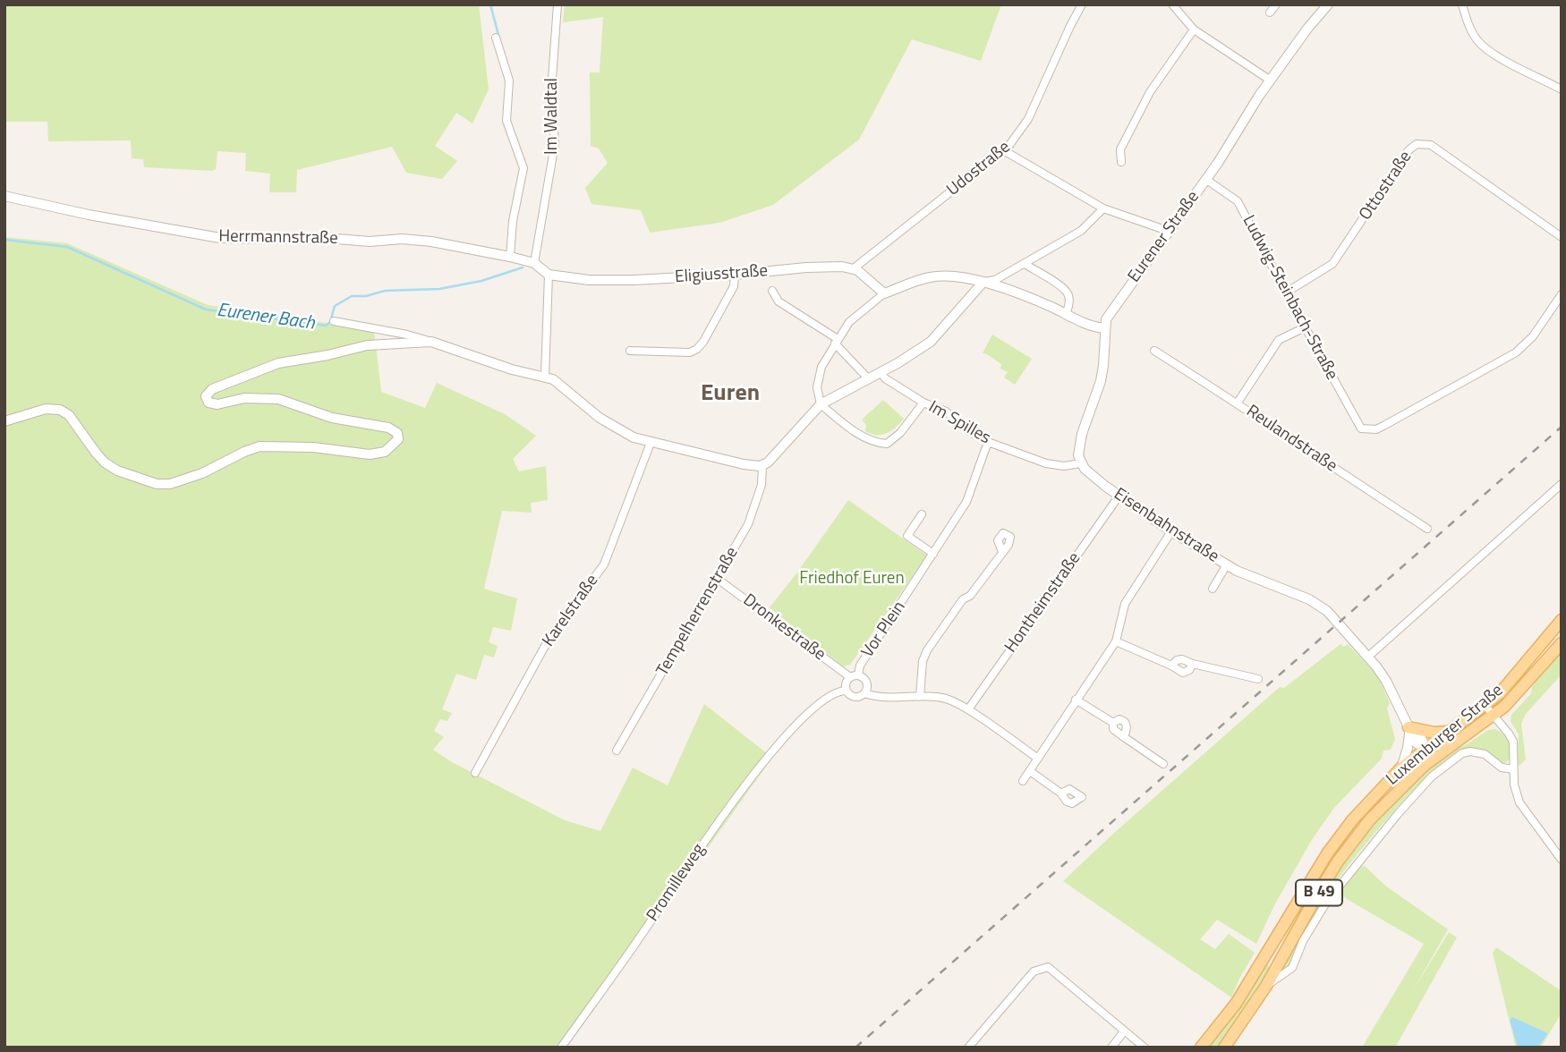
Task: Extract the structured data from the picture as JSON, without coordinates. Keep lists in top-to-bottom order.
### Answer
{
  "streets": {
    "main road": ["Luxemburger Straße", "B 49"],
    "street": [
      "Im Waldtal",
      "Udostraße",
      "Ottostraße",
      "Eurener Straße",
      "Herrmannstraße",
      "Eligiusstraße",
      "Ludwig-Steinbach-Straße",
      "Im Spilles",
      "Reulandstraße",
      "Eisenbahnstraße",
      "Hontheimstraße",
      "Karelstraße",
      "Tempelherrenstraße",
      "Dronkestraße",
      "Vor Plein",
      "Promilleweg"
    ]
  },
  "crossings": [
    ["Im Waldtal", "Herrmannstraße"],
    ["Udostraße", "Eligiusstraße"],
    ["Ottostraße", "Ludwig-Steinbach-Straße"],
    ["Eurener Straße", "Ludwig-Steinbach-Straße"],
    ["Eurener Straße", "Im Spilles"],
    ["Eurener Straße", "Eisenbahnstraße"],
    ["Herrmannstraße", "Eligiusstraße"],
    ["Im Spilles", "Eisenbahnstraße"],
    ["Im Spilles", "Vor Plein"],
    ["Eisenbahnstraße", "Hontheimstraße"],
    ["Eisenbahnstraße", "Luxemburger Straße"],
    ["Tempelherrenstraße", "Dronkestraße"],
    ["Dronkestraße", "Vor Plein"],
    ["Dronkestraße", "Promilleweg"],
    ["Vor Plein", "Promilleweg"]
  ],
  "districts": ["Euren"],
  "water": ["Eurener Bach"],
  "parks": ["Friedhof Euren"]
}
